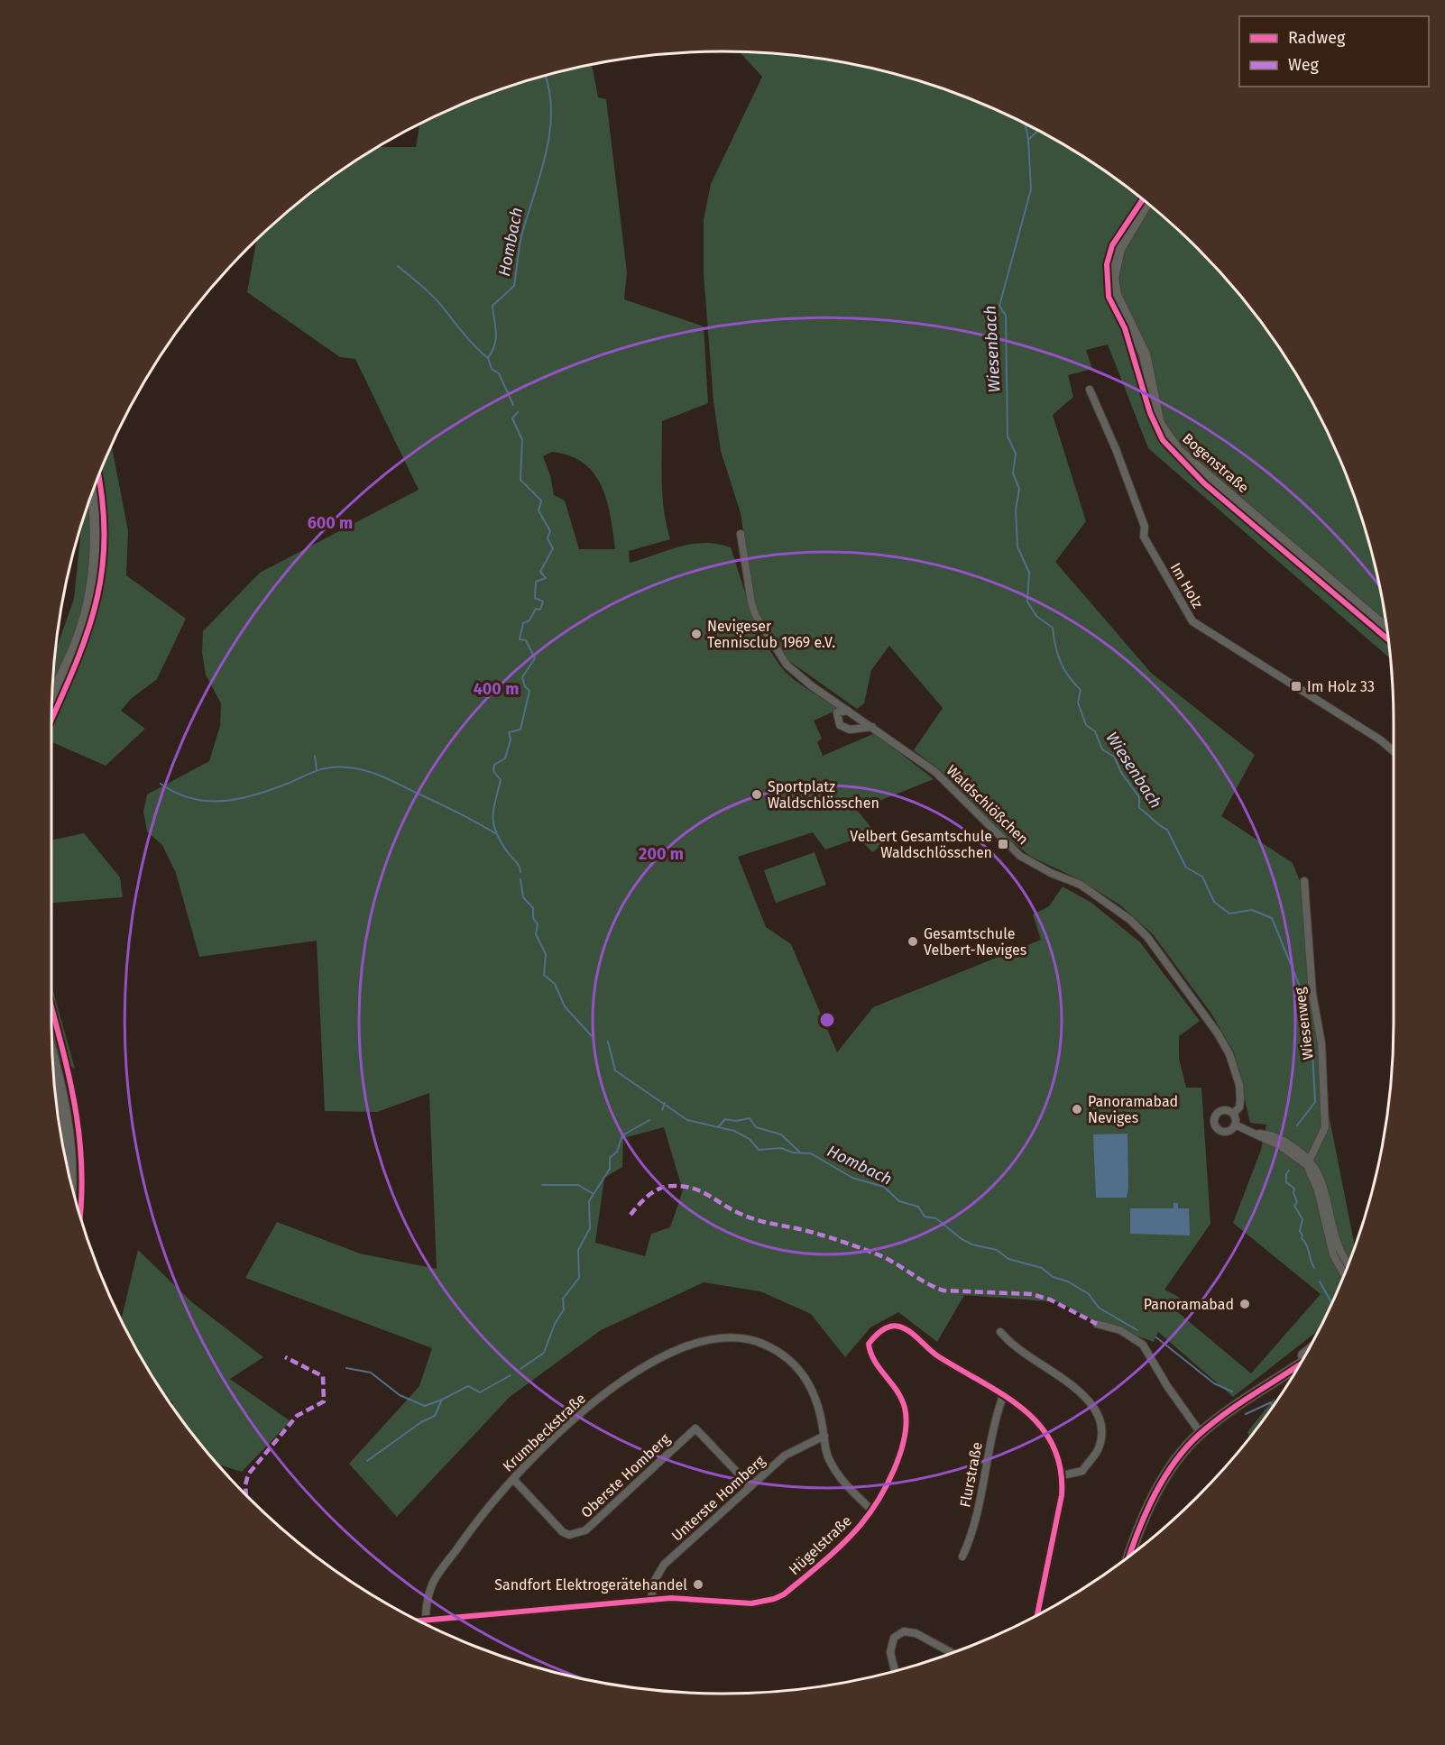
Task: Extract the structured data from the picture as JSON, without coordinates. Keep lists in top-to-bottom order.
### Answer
{
  "streets": {
    "main road": ["Bogenstraße"],
    "street": [
      "Im Holz",
      "Waldschlößchen",
      "Wiesenweg",
      "Krumbeckstraße",
      "Flurstraße",
      "Oberste Homberg",
      "Unterste Homberg",
      "Hügelstraße"
    ]
  },
  "crossings": [
    ["Krumbeckstraße", "Oberste Homberg"],
    ["Krumbeckstraße", "Unterste Homberg"],
    ["Krumbeckstraße", "Hügelstraße"],
    ["Flurstraße", "Hügelstraße"],
    ["Oberste Homberg", "Unterste Homberg"],
    ["Unterste Homberg", "Hügelstraße"]
  ],
  "water": ["Hombach", "Wiesenbach"],
  "places": {
    "other": [
      "Nevigeser Tennisclub 1969 e.V.",
      "Sportplatz Waldschlösschen",
      "Gesamtschule Velbert-Neviges",
      "Panoramabad Neviges",
      "Panoramabad",
      "Sandfort Elektrogerätehandel"
    ],
    "transit": ["Im Holz 33", "Velbert Gesamtschule Waldschlösschen"]
  },
  "legend": ["Radweg", "Weg"],
  "rings": ["600 m", "400 m", "200 m"]
}
